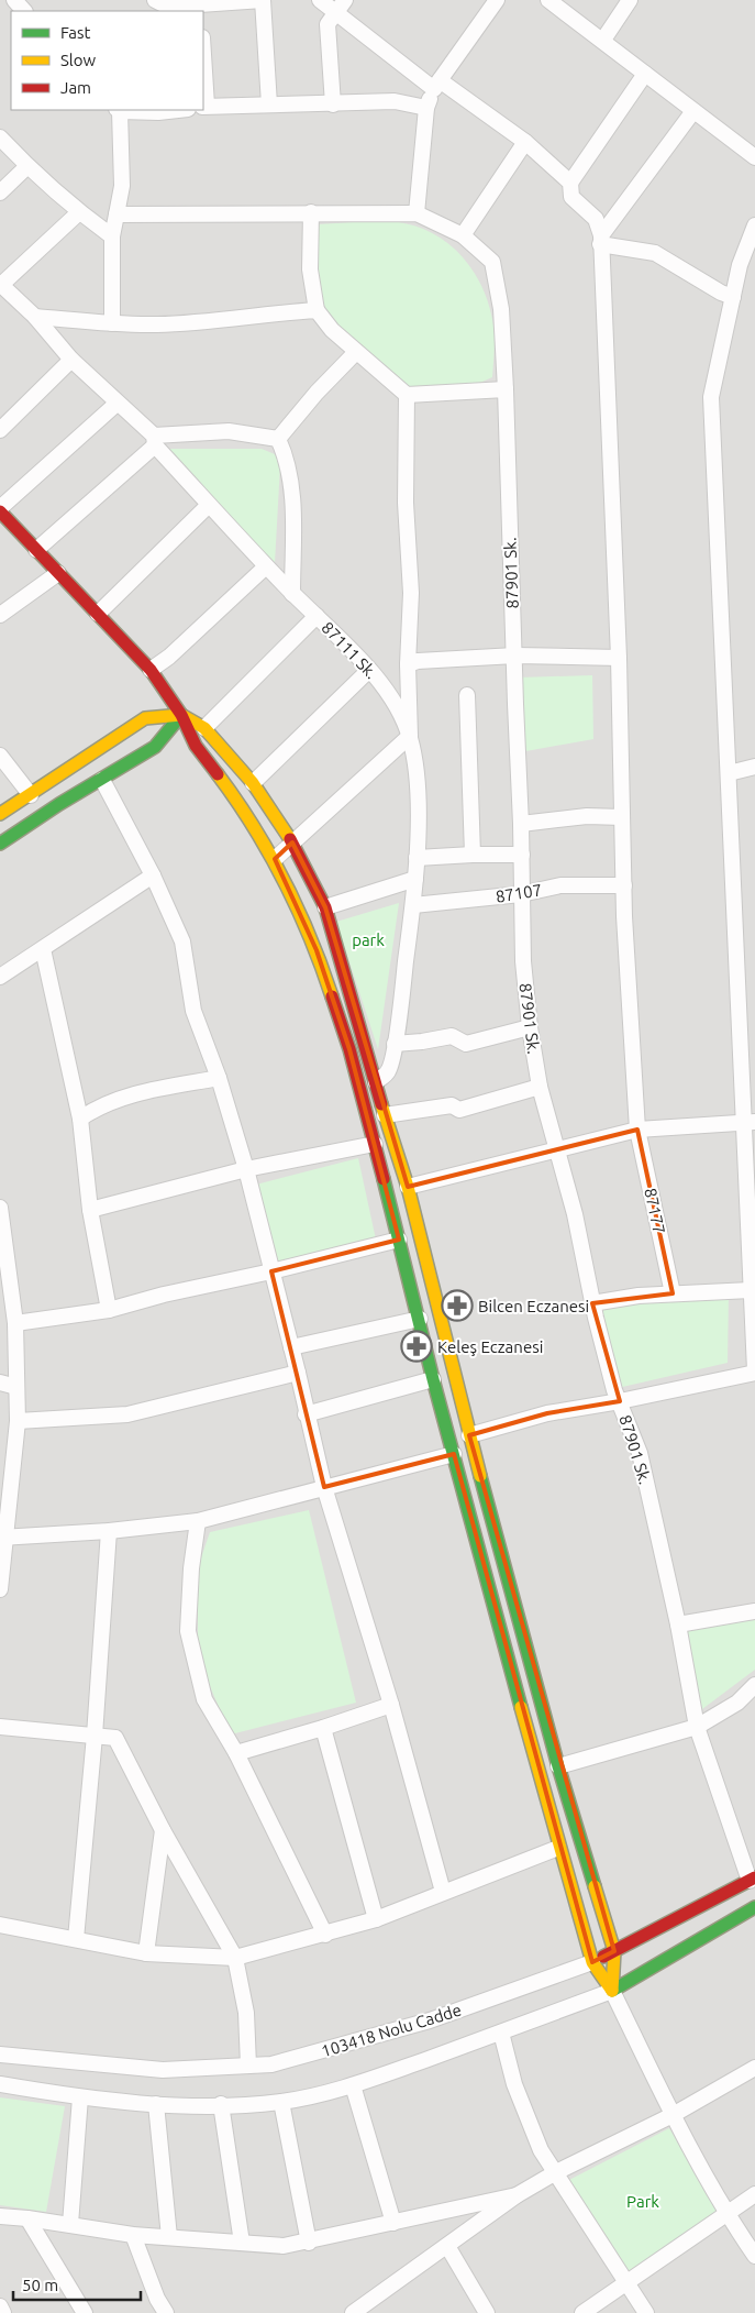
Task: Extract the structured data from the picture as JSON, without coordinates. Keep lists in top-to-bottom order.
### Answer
{
  "streets": {
    "street": [
      "87901 Sk.",
      "87111 Sk.",
      "87107",
      "87177",
      "103418 Nolu Cadde"
    ]
  },
  "crossings": [
    ["87901 Sk.", "87107"],
    ["87901 Sk.", "103418 Nolu Cadde"],
    ["87111 Sk.", "87107"],
    ["87107", "87177"]
  ],
  "parks": ["park", "Park"],
  "places": {
    "pharmacy": ["Bilcen Eczanesi", "Keleş Eczanesi"]
  },
  "legend": ["Fast", "Slow", "Jam"],
  "scale_bar": "50 m"
}
